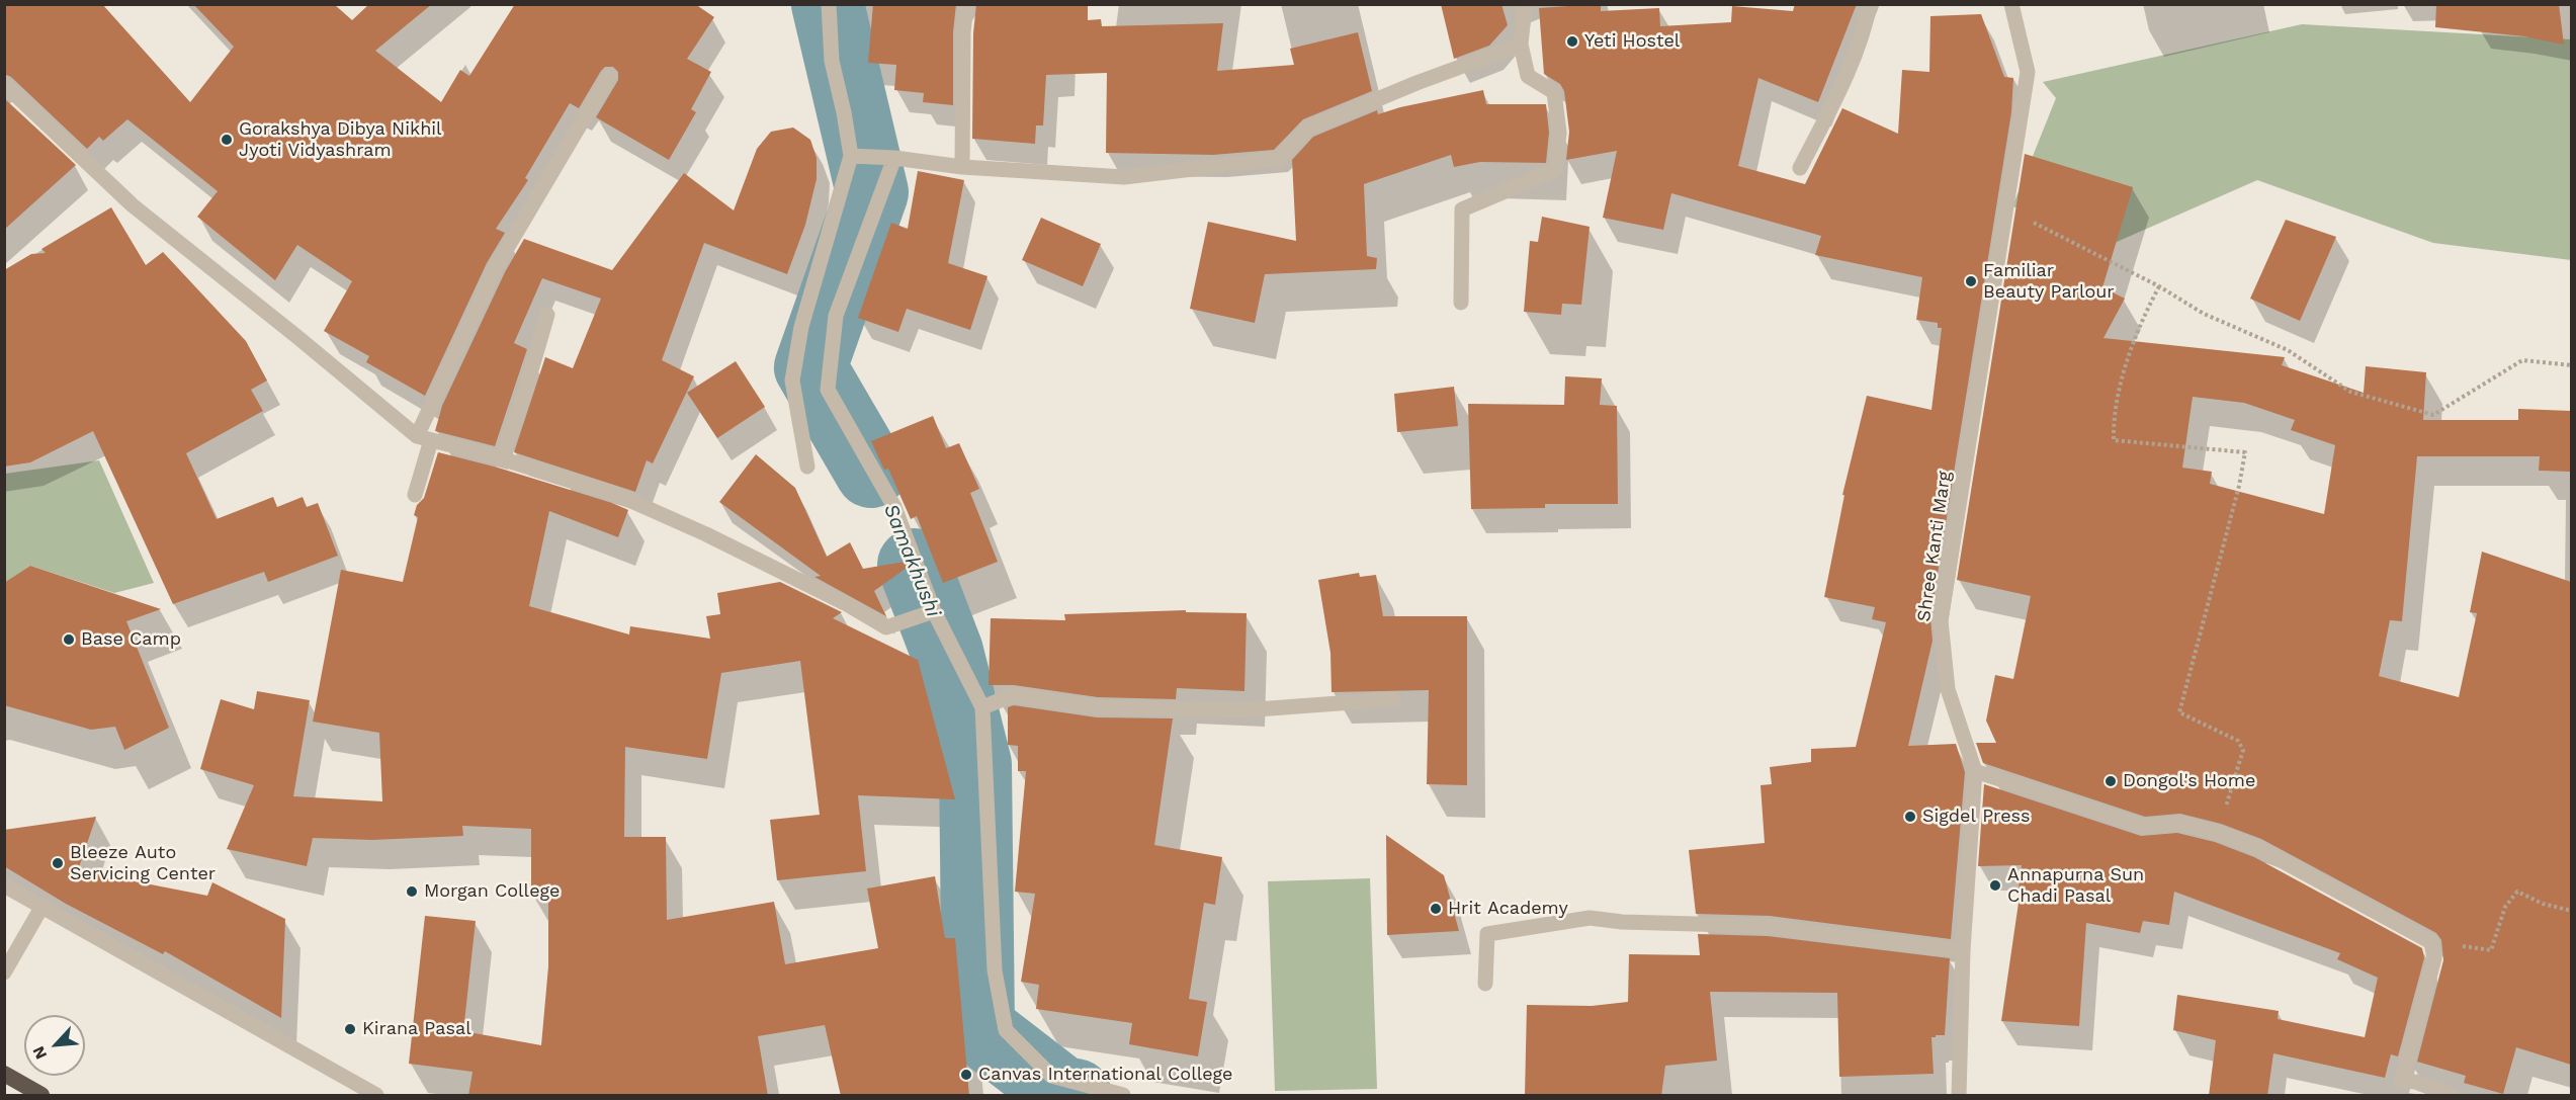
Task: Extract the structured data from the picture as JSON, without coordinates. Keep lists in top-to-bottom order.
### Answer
{
  "streets": {
    "street": ["Shree Kanti Marg"]
  },
  "water": ["Samakhushi"],
  "places": [
    "Yeti Hostel",
    "Gorakshya Dibya Nikhil Jyoti Vidyashram",
    "Familiar Beauty Parlour",
    "Base Camp",
    "Dongol's Home",
    "Sigdel Press",
    "Bleeze Auto Servicing Center",
    "Annapurna Sun Chadi Pasal",
    "Morgan College",
    "Hrit Academy",
    "Kirana Pasal",
    "Canvas International College"
  ],
  "north": "bottom left"
}
